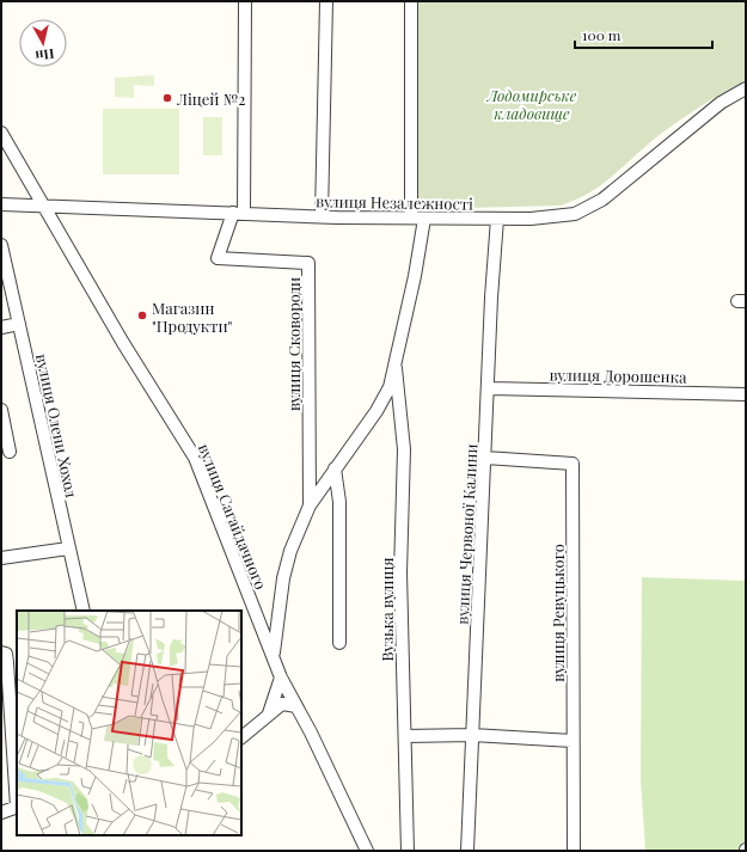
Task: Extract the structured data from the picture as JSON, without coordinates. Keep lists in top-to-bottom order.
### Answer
{
  "streets": {
    "street": [
      "вулиця Незалежності",
      "вулиця Сковороди",
      "вулиця Дорошенка",
      "вулиця Олени Хохол",
      "вулиця Сагайдачного",
      "вулиця Червоної Калини",
      "Вузька вулиця",
      "вулиця Ревуцького"
    ]
  },
  "crossings": [
    ["вулиця Незалежності", "вулиця Сковороди"],
    ["вулиця Незалежності", "вулиця Сагайдачного"],
    ["вулиця Незалежності", "вулиця Червоної Калини"],
    ["вулиця Дорошенка", "вулиця Червоної Калини"],
    ["вулиця Червоної Калини", "вулиця Ревуцького"]
  ],
  "parks": ["Лодомирське кладовище"],
  "places": ["Ліцей №2", "Магазин \"Продукти\""],
  "scale_bar": "100 m",
  "north": "bottom"
}
